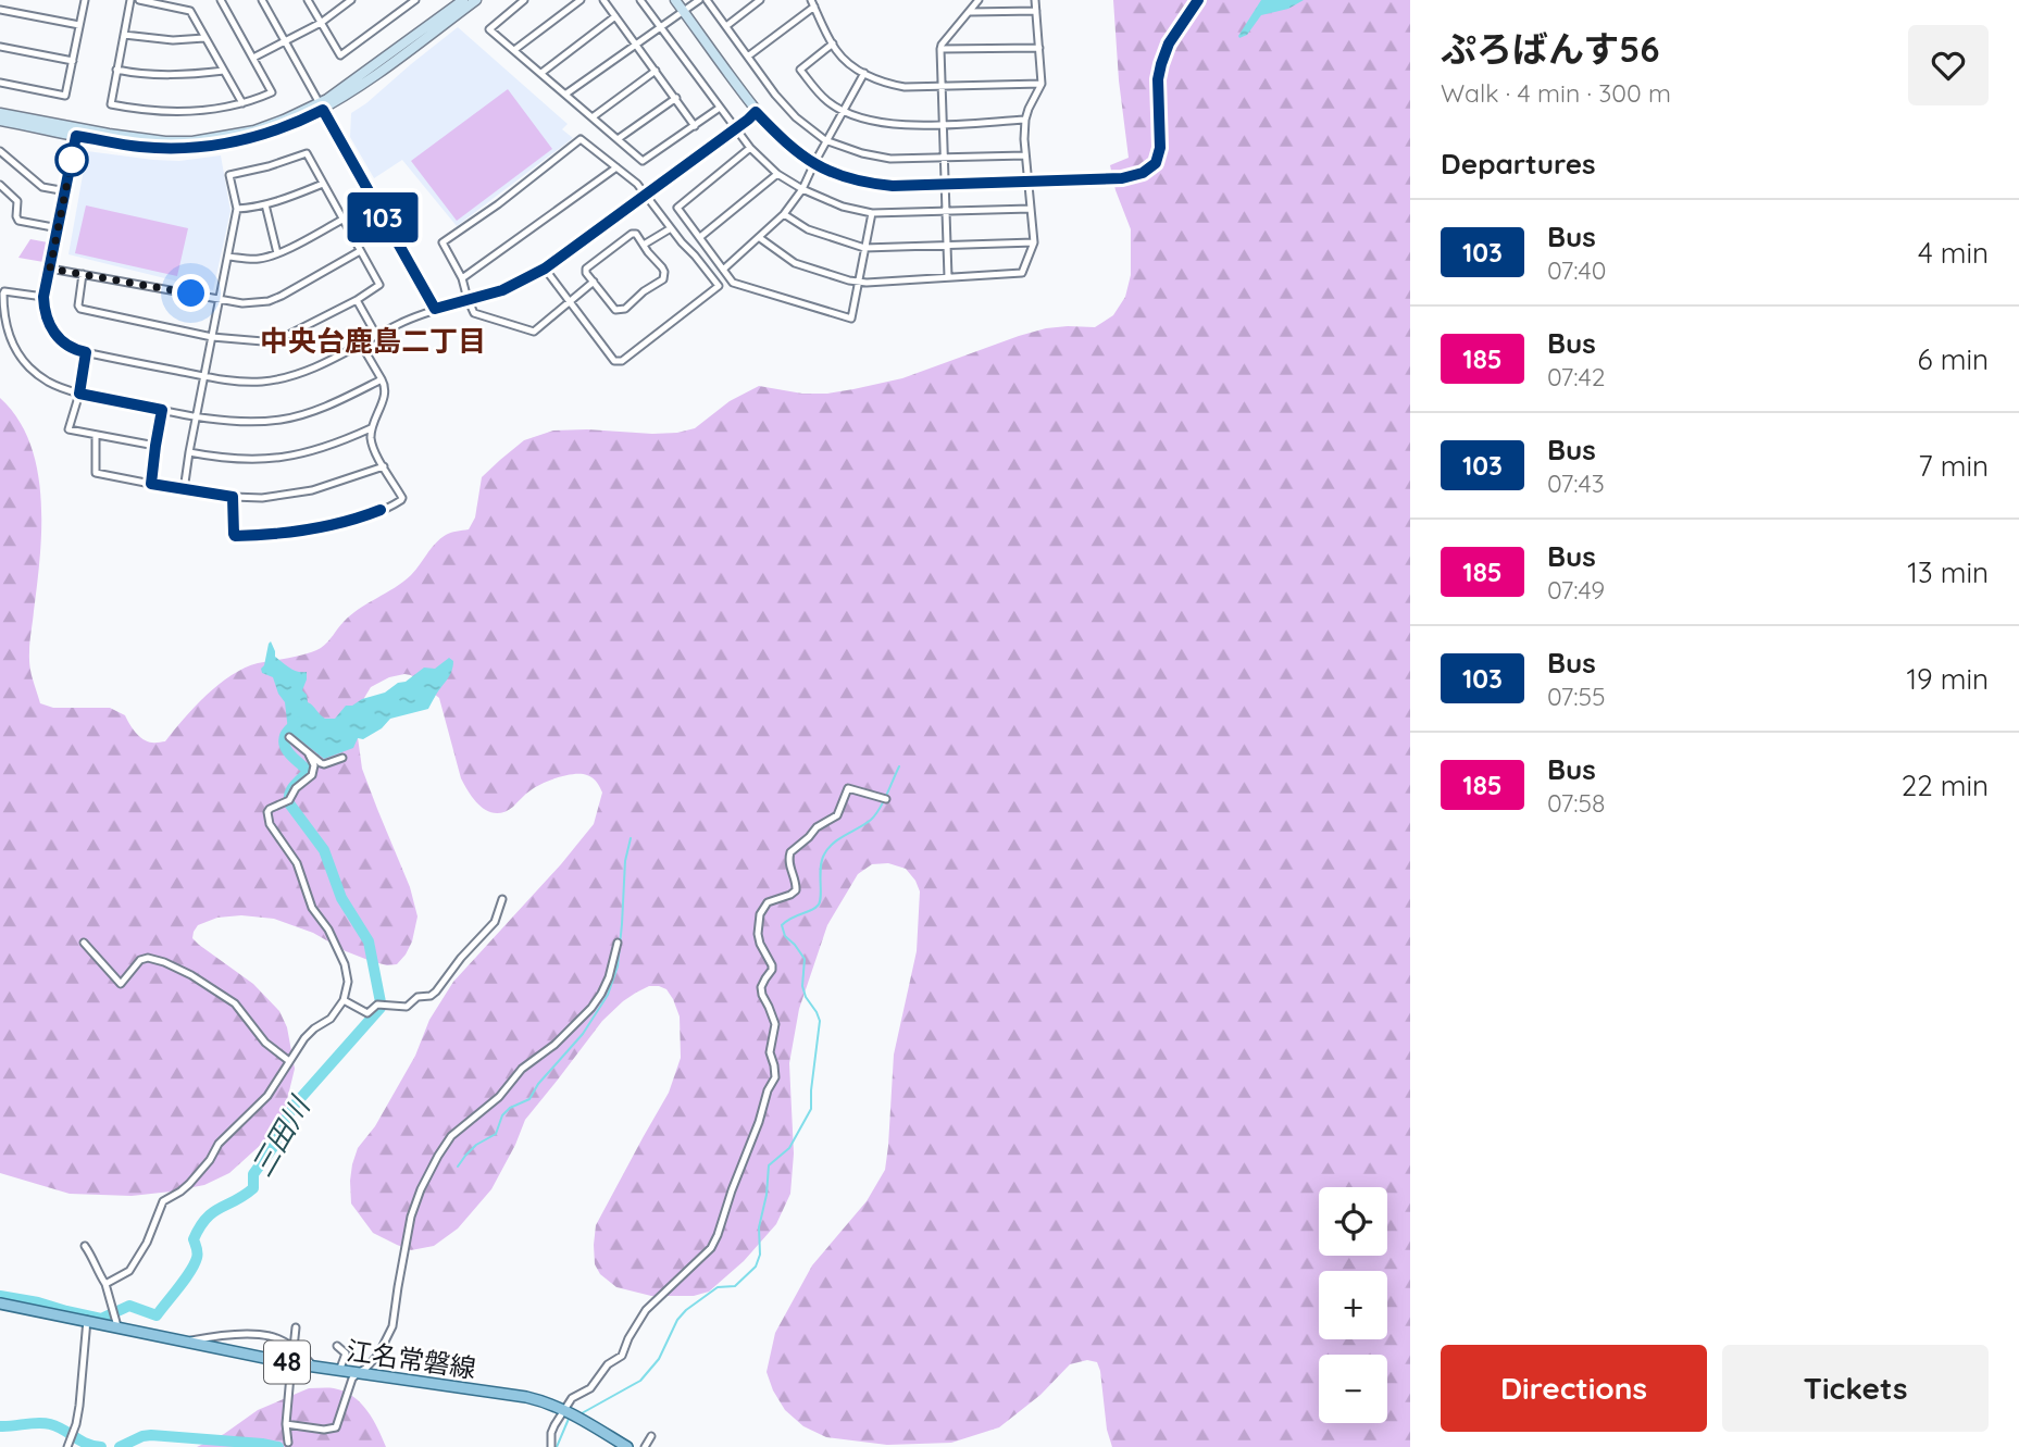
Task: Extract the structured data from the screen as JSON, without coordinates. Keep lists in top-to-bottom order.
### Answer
{
  "streets": {
    "main road": ["江名常磐線", "48"]
  },
  "districts": ["中央台鹿島二丁目"],
  "water": ["三田川"],
  "lines": ["bus line 103"],
  "page": {
    "on_map": "103",
    "heading": [
      ["ぷろばんす56", "Walk · 4 min · 300 m"],
      "Departures"
    ],
    "list": [
      {
        "mark": "103",
        "name": "Bus",
        "note": "07:40",
        "value": "4 min"
      },
      {
        "mark": "185",
        "name": "Bus",
        "note": "07:42",
        "value": "6 min"
      },
      {
        "mark": "103",
        "name": "Bus",
        "note": "07:43",
        "value": "7 min"
      },
      {
        "mark": "185",
        "name": "Bus",
        "note": "07:49",
        "value": "13 min"
      },
      {
        "mark": "103",
        "name": "Bus",
        "note": "07:55",
        "value": "19 min"
      },
      {
        "mark": "185",
        "name": "Bus",
        "note": "07:58",
        "value": "22 min"
      }
    ],
    "map_buttons": ["+", "−"],
    "buttons": ["Directions", "Tickets"]
  }
}
